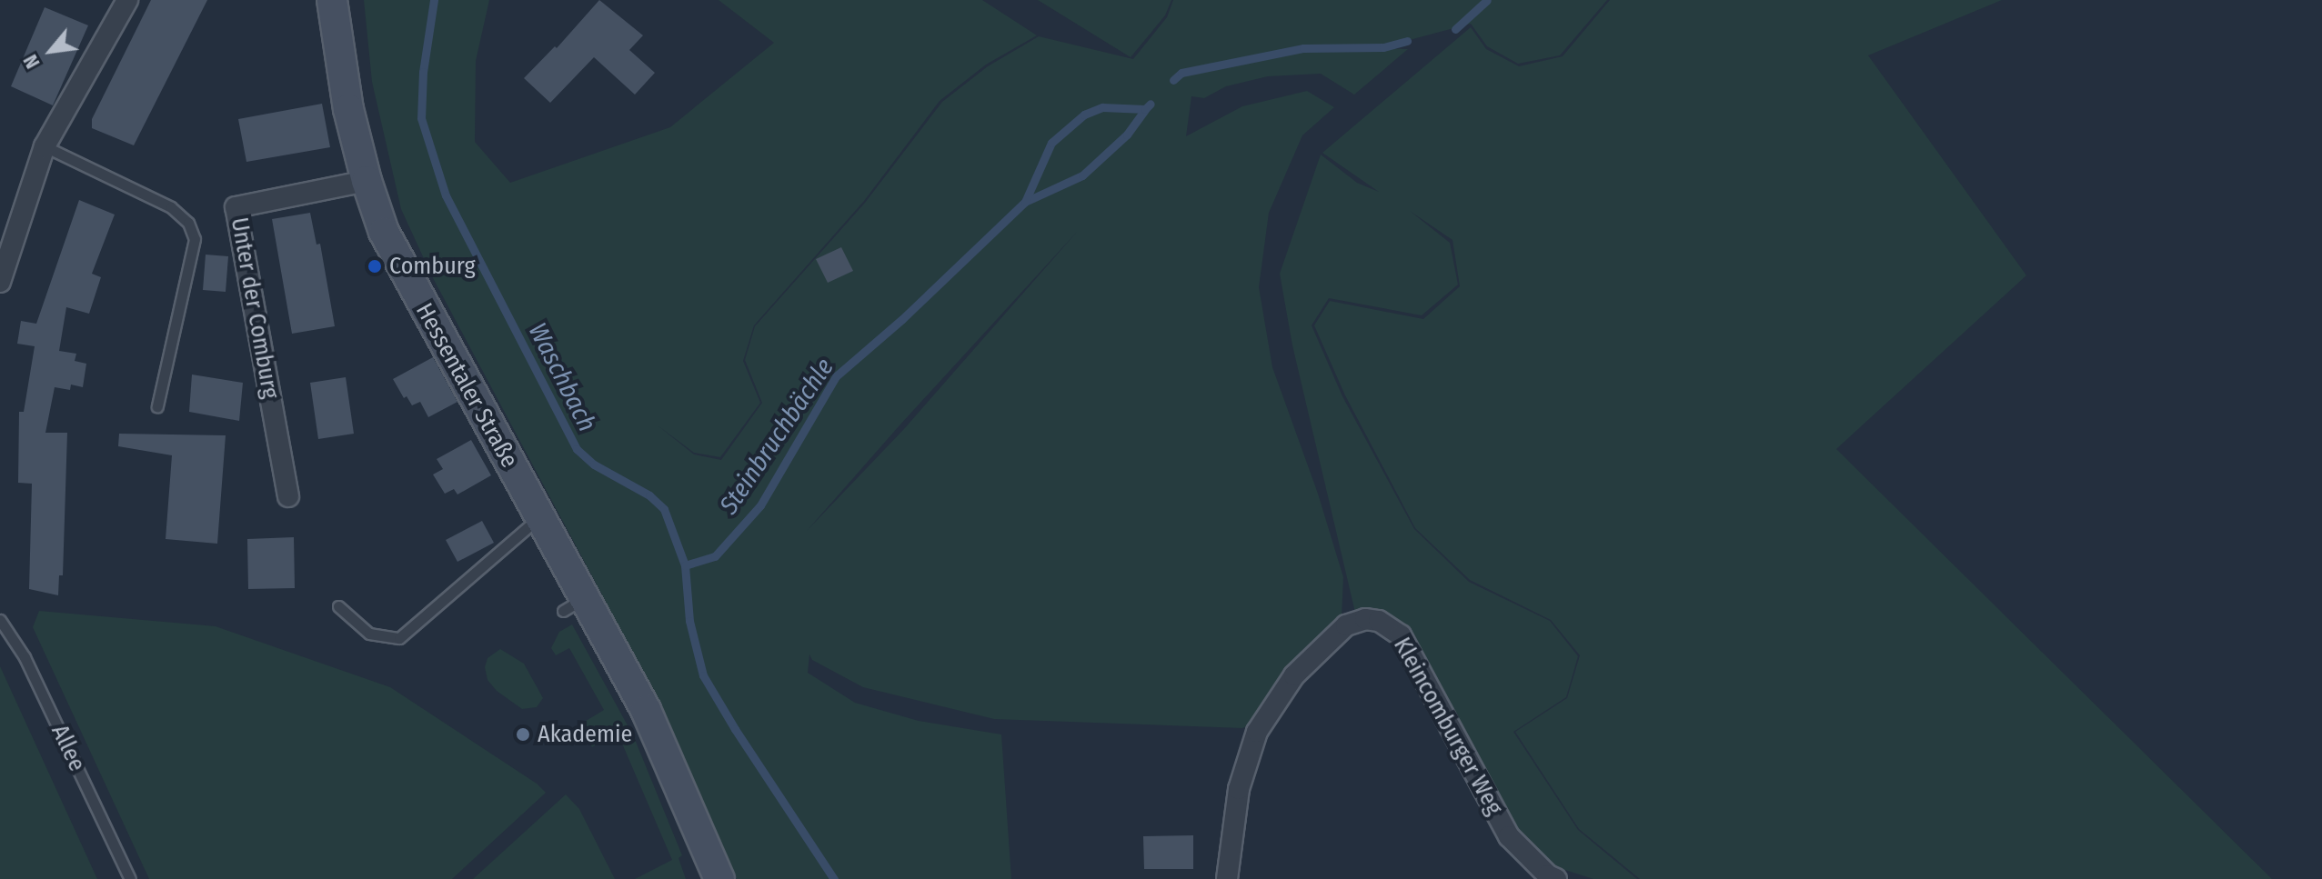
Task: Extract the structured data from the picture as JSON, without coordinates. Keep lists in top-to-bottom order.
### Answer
{
  "streets": {
    "main road": ["Hessentaler Straße"],
    "street": ["Unter der Comburg", "Kleincomburger Weg"],
    "lane": ["Allee"]
  },
  "crossings": [
    ["Unter der Comburg", "Hessentaler Straße"]
  ],
  "water": ["Waschbach", "Steinbruchbächle"],
  "places": ["Comburg", "Akademie"],
  "north": "bottom left"
}
